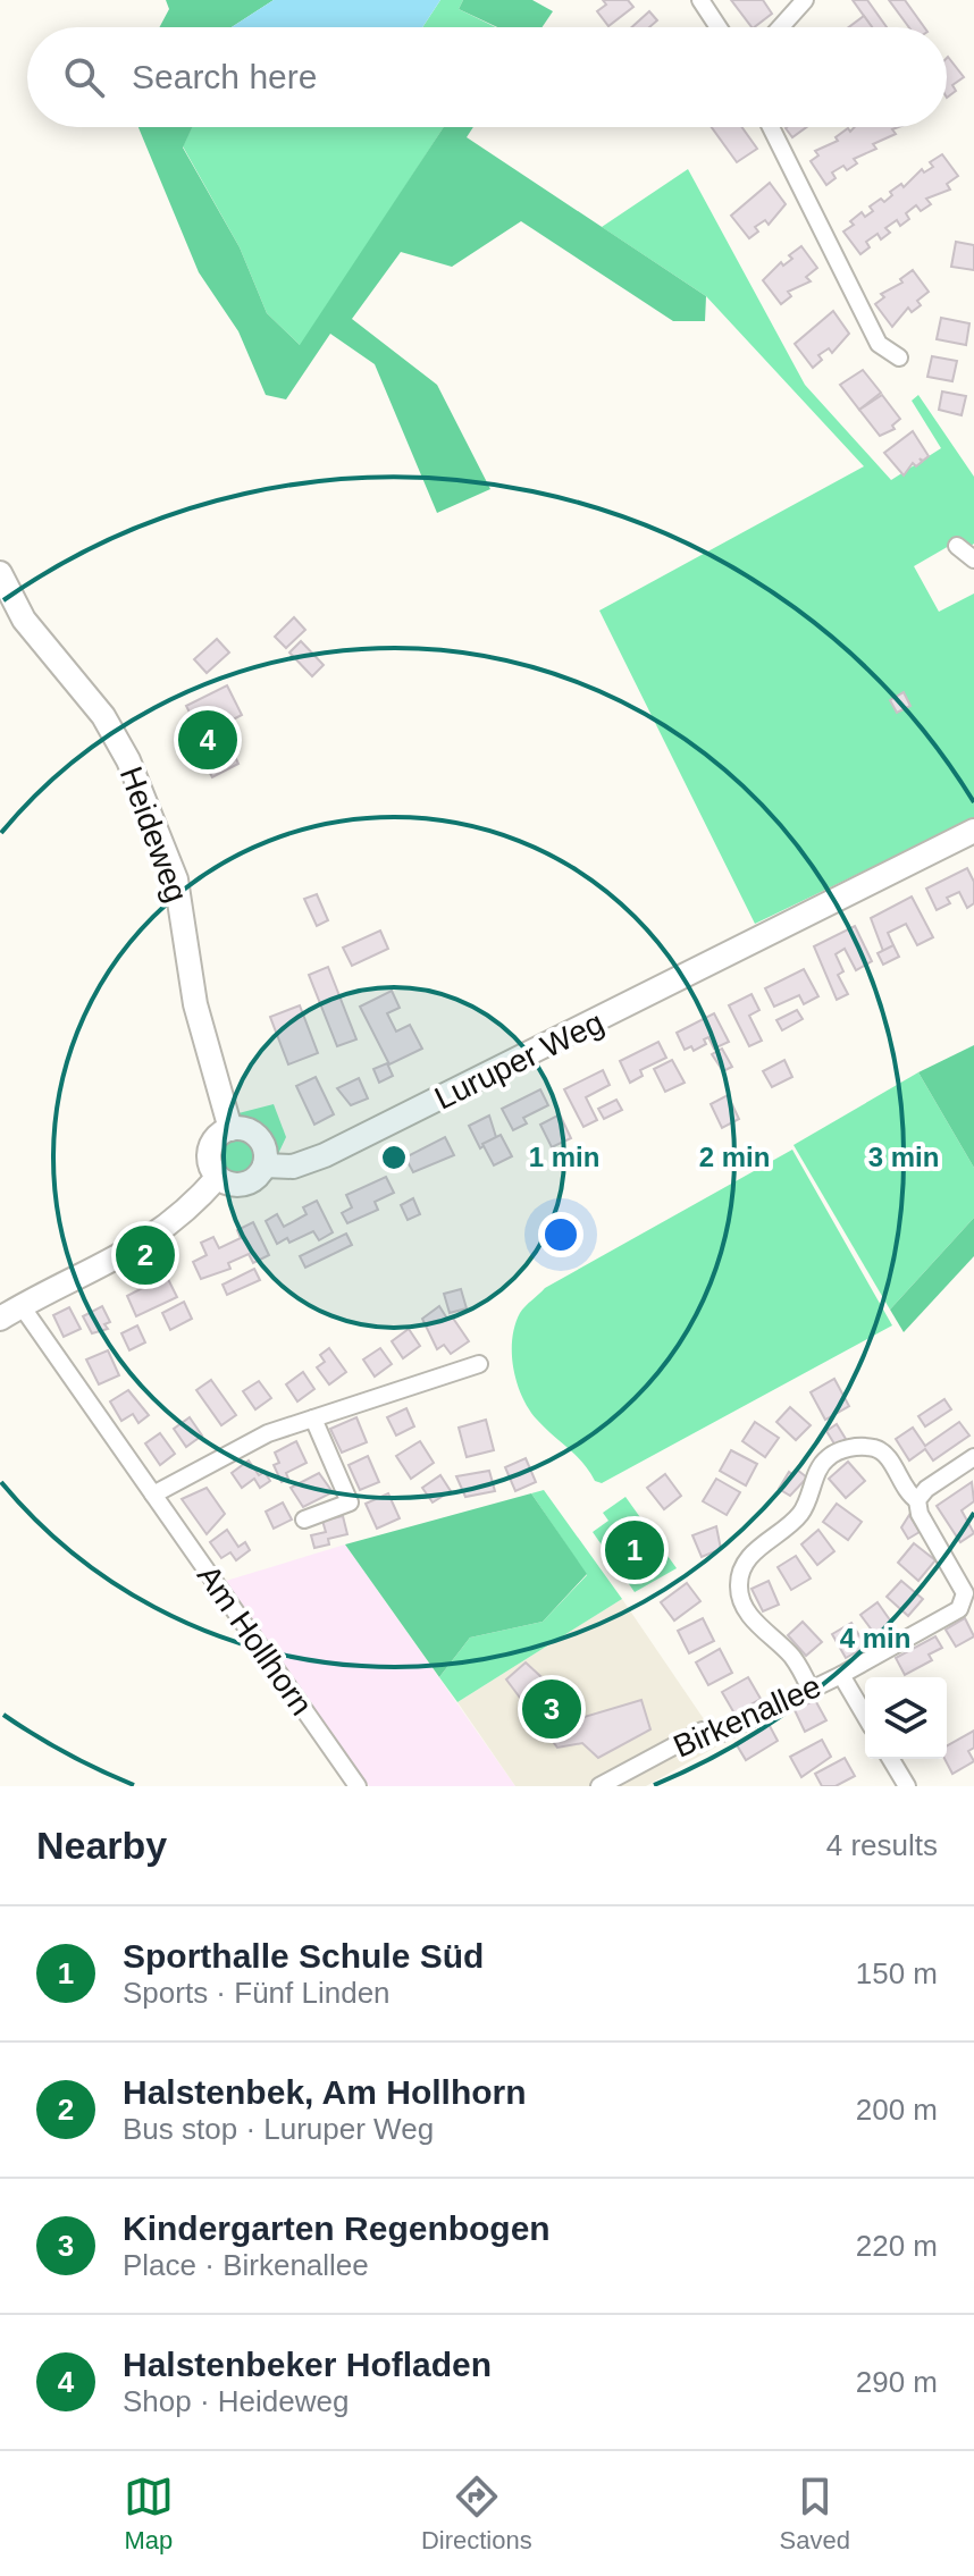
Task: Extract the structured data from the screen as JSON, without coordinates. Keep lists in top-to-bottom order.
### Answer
{
  "streets": {
    "street": [
      "Heideweg",
      "Luruper Weg",
      "Am Hollhorn",
      "Birkenallee"
    ]
  },
  "crossings": [
    ["Heideweg", "Luruper Weg"]
  ],
  "page": {
    "search": "Search here",
    "pins": [
      "4",
      "2",
      "1",
      "3"
    ],
    "heading": ["Nearby", "4 results"],
    "list": [
      {
        "mark": "1",
        "name": "Sporthalle Schule Süd",
        "note": "Sports · Fünf Linden",
        "value": "150 m"
      },
      {
        "mark": "2",
        "name": "Halstenbek, Am Hollhorn",
        "note": "Bus stop · Luruper Weg",
        "value": "200 m"
      },
      {
        "mark": "3",
        "name": "Kindergarten Regenbogen",
        "note": "Place · Birkenallee",
        "value": "220 m"
      },
      {
        "mark": "4",
        "name": "Halstenbeker Hofladen",
        "note": "Shop · Heideweg",
        "value": "290 m"
      }
    ],
    "nav": ["Map", "Directions", "Saved"]
  },
  "rings": [
    "1 min",
    "2 min",
    "3 min",
    "4 min"
  ]
}
